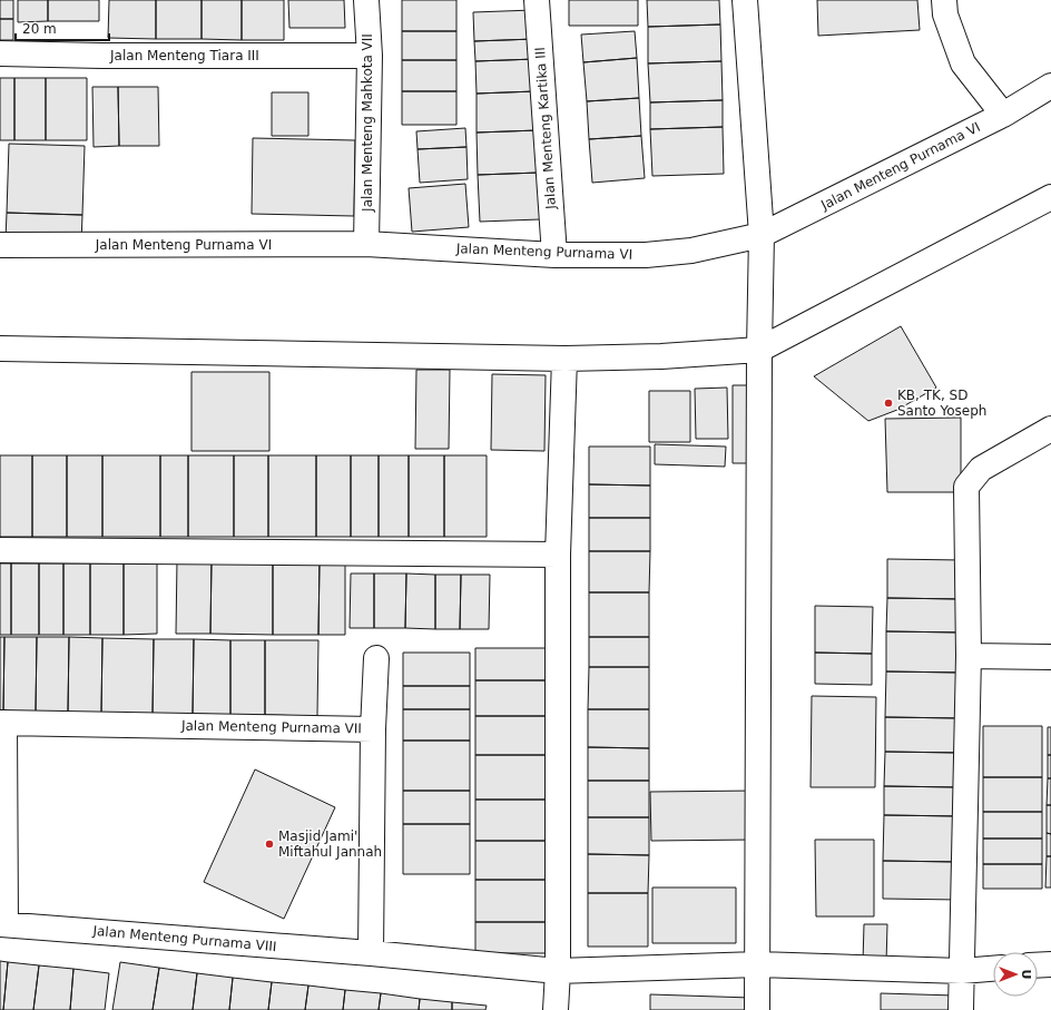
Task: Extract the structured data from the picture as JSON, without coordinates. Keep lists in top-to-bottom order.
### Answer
{
  "streets": {
    "street": [
      "Jalan Menteng Tiara III",
      "Jalan Menteng Mahkota VII",
      "Jalan Menteng Kartika III",
      "Jalan Menteng Purnama VI",
      "Jalan Menteng Purnama VII",
      "Jalan Menteng Purnama VIII"
    ]
  },
  "crossings": [
    ["Jalan Menteng Tiara III", "Jalan Menteng Mahkota VII"],
    ["Jalan Menteng Mahkota VII", "Jalan Menteng Purnama VI"],
    ["Jalan Menteng Kartika III", "Jalan Menteng Purnama VI"],
    ["Jalan Menteng Purnama VII", "Jalan Menteng Purnama VIII"]
  ],
  "places": ["KB, TK, SD Santo Yoseph", "Masjid Jami' Miftahul Jannah"],
  "scale_bar": "20 m",
  "north": "right"
}
